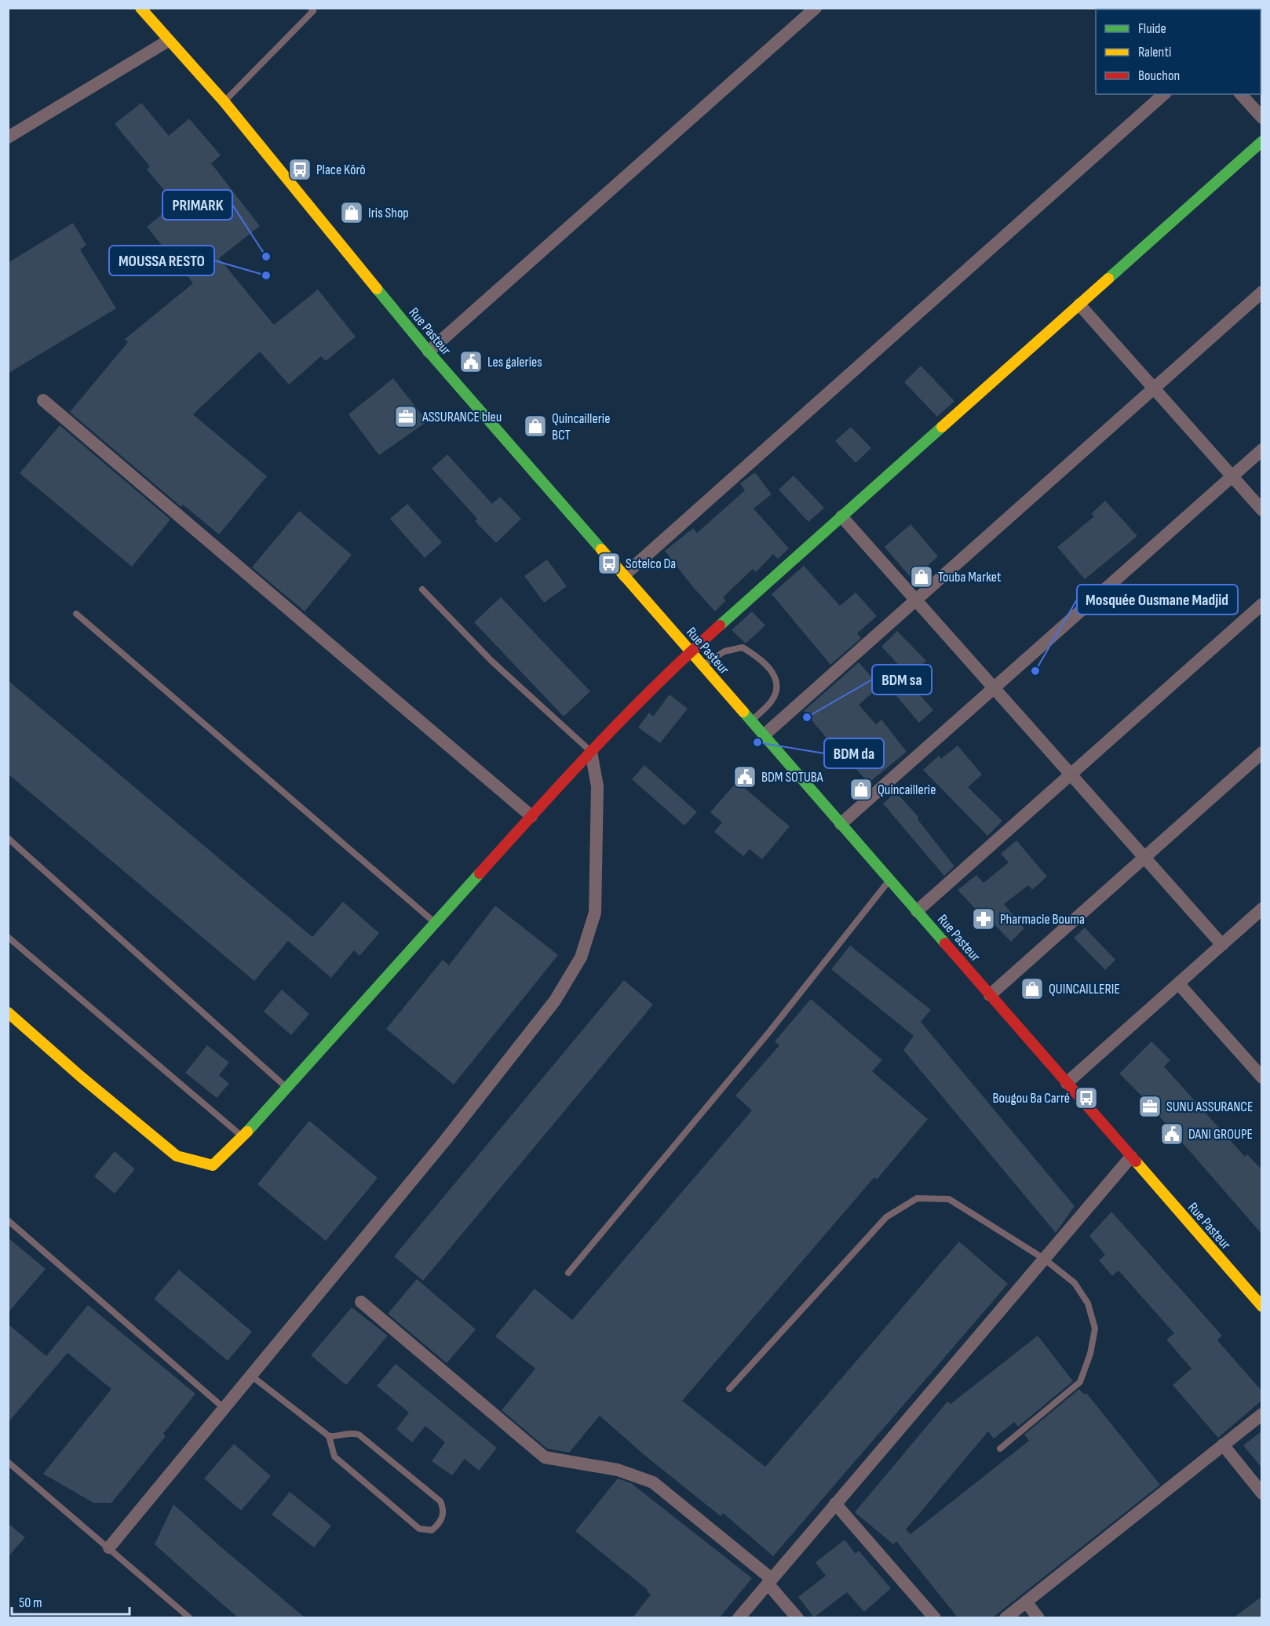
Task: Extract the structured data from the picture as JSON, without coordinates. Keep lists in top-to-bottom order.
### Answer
{
  "streets": {
    "main road": ["Rue Pasteur"]
  },
  "places": {
    "bus stop": ["Place Kôrô", "Sotelco Da", "Bougou Ba Carré"],
    "shop": [
      "Iris Shop",
      "Quincaillerie BCT",
      "Touba Market",
      "Quincaillerie",
      "QUINCAILLERIE"
    ],
    "other": [
      "PRIMARK",
      "MOUSSA RESTO",
      "Mosquée Ousmane Madjid",
      "BDM sa",
      "BDM da"
    ],
    "public building": ["Les galeries", "BDM SOTUBA", "DANI GROUPE"],
    "office": ["ASSURANCE bleu", "SUNU ASSURANCE"],
    "pharmacy": ["Pharmacie Bouma"]
  },
  "legend": ["Fluide", "Ralenti", "Bouchon"],
  "scale_bar": "50 m"
}
